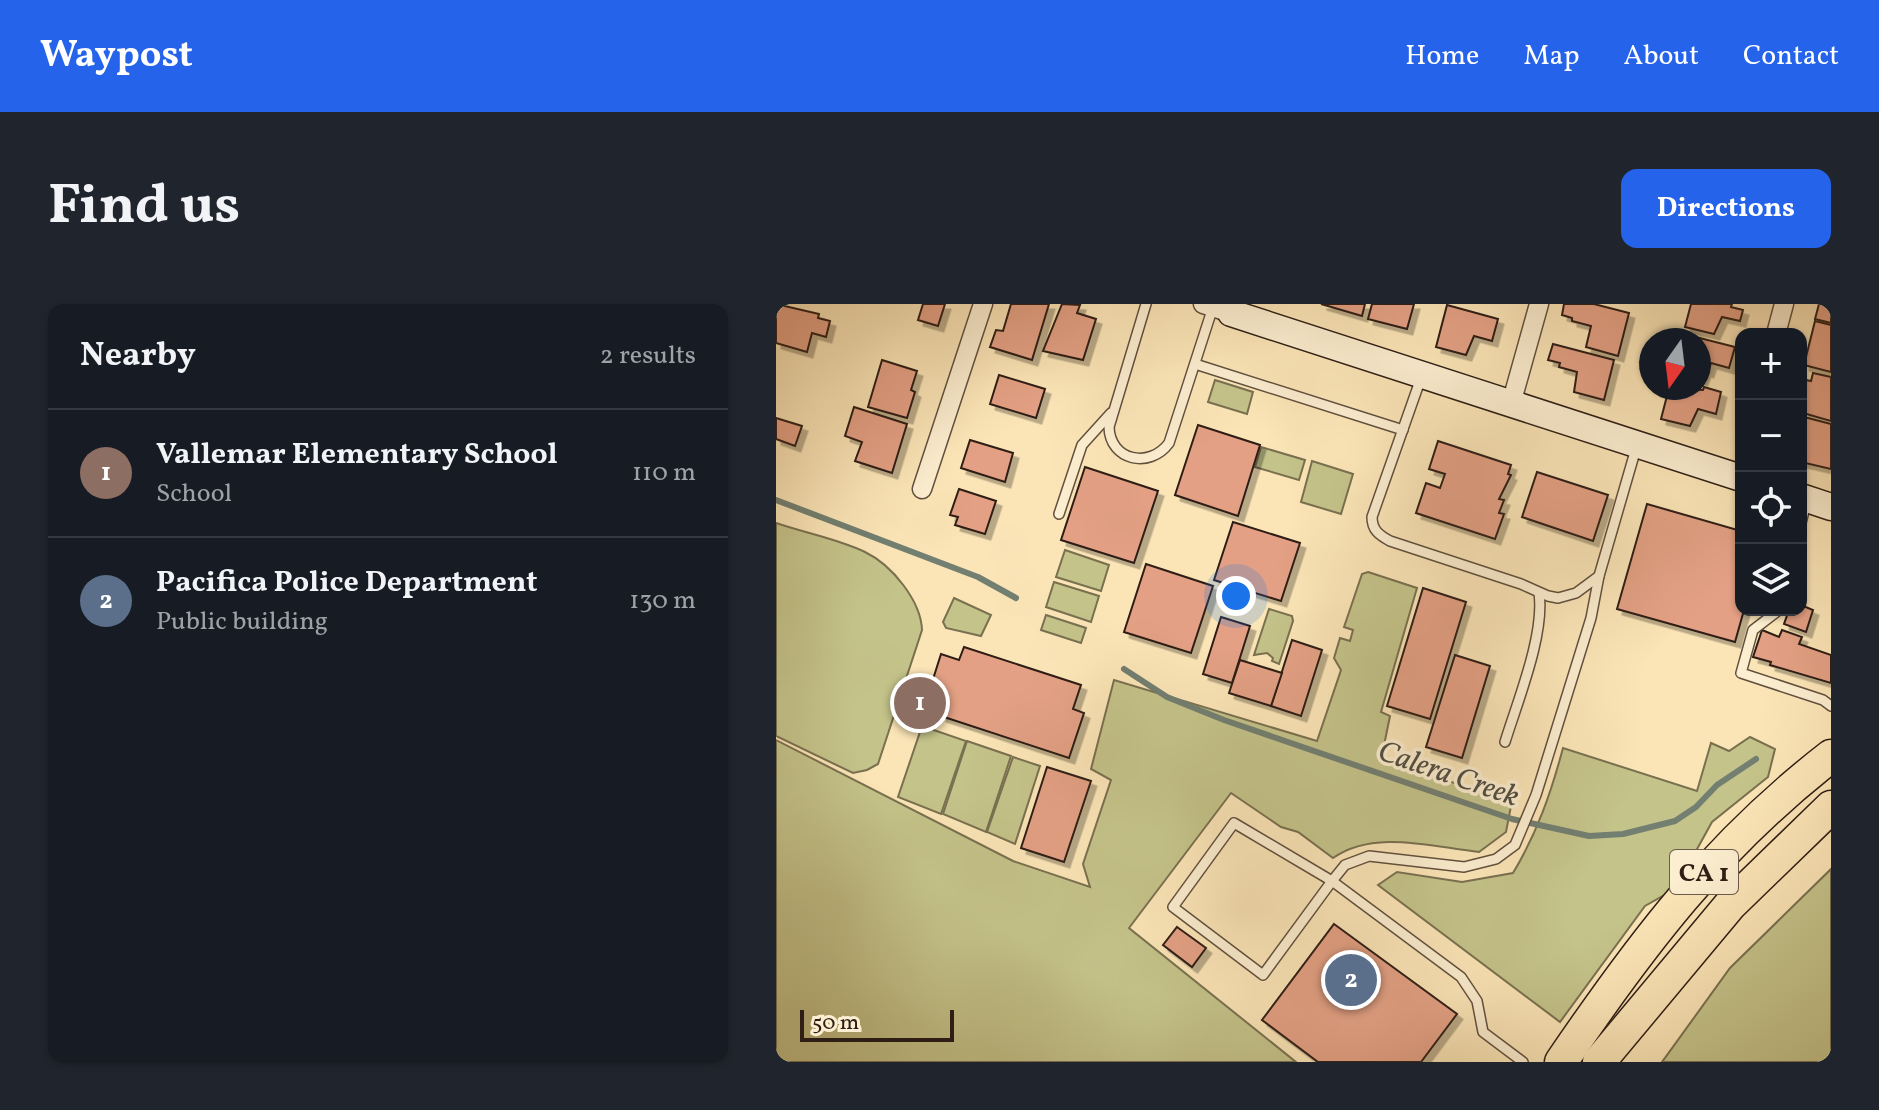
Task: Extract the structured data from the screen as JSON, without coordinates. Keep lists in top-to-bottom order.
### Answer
{
  "streets": {
    "highway": ["CA 1"]
  },
  "water": ["Calera Creek"],
  "scale_bar": "50 m",
  "north": "bottom",
  "page": {
    "header": "Waypost",
    "nav": [
      "Home",
      "Map",
      "About",
      "Contact"
    ],
    "title": "Find us",
    "buttons": "Directions",
    "heading": ["Nearby", "2 results"],
    "map_buttons": ["+", "−"],
    "list": [
      {
        "mark": "1",
        "name": "Vallemar Elementary School",
        "note": "School",
        "value": "110 m"
      },
      {
        "mark": "2",
        "name": "Pacifica Police Department",
        "note": "Public building",
        "value": "130 m"
      }
    ],
    "pins": ["1", "2"],
    "scale": "50 m"
  }
}
